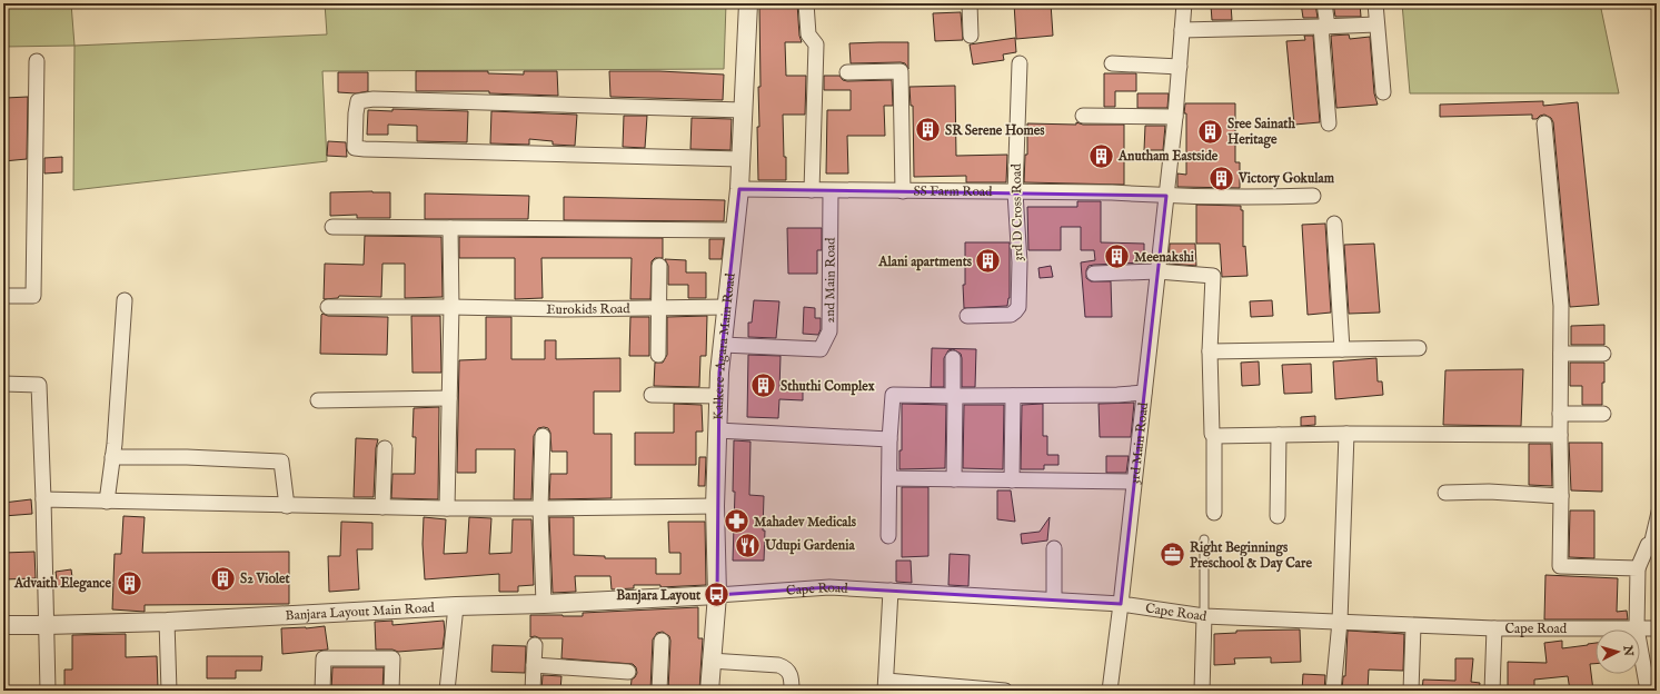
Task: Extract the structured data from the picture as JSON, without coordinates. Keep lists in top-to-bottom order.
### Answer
{
  "streets": {
    "street": [
      "SS Farm Road",
      "3rd D Cross Road",
      "2nd Main Road",
      "Eurokids Road",
      "Kalkere-Agara Main Road",
      "3rd Main Road",
      "Cape Road",
      "Banjara Layout Main Road"
    ]
  },
  "crossings": [
    ["SS Farm Road", "3rd D Cross Road"],
    ["SS Farm Road", "2nd Main Road"],
    ["SS Farm Road", "Kalkere-Agara Main Road"],
    ["SS Farm Road", "3rd Main Road"],
    ["2nd Main Road", "Kalkere-Agara Main Road"],
    ["Eurokids Road", "Kalkere-Agara Main Road"],
    ["Kalkere-Agara Main Road", "Cape Road"],
    ["Kalkere-Agara Main Road", "Banjara Layout Main Road"],
    ["3rd Main Road", "Cape Road"],
    ["Cape Road", "Banjara Layout Main Road"]
  ],
  "places": {
    "building": [
      "SR Serene Homes",
      "Sree Sainath Heritage",
      "Anutham Eastside",
      "Victory Gokulam",
      "Meenakshi",
      "Alani apartments",
      "Sthuthi Complex",
      "S2 Violet",
      "Advaith Elegance"
    ],
    "pharmacy": ["Mahadev Medicals"],
    "restaurant": ["Udupi Gardenia"],
    "office": ["Right Beginnings Preschool & Day Care"],
    "bus stop": ["Banjara Layout"]
  },
  "north": "right"
}
